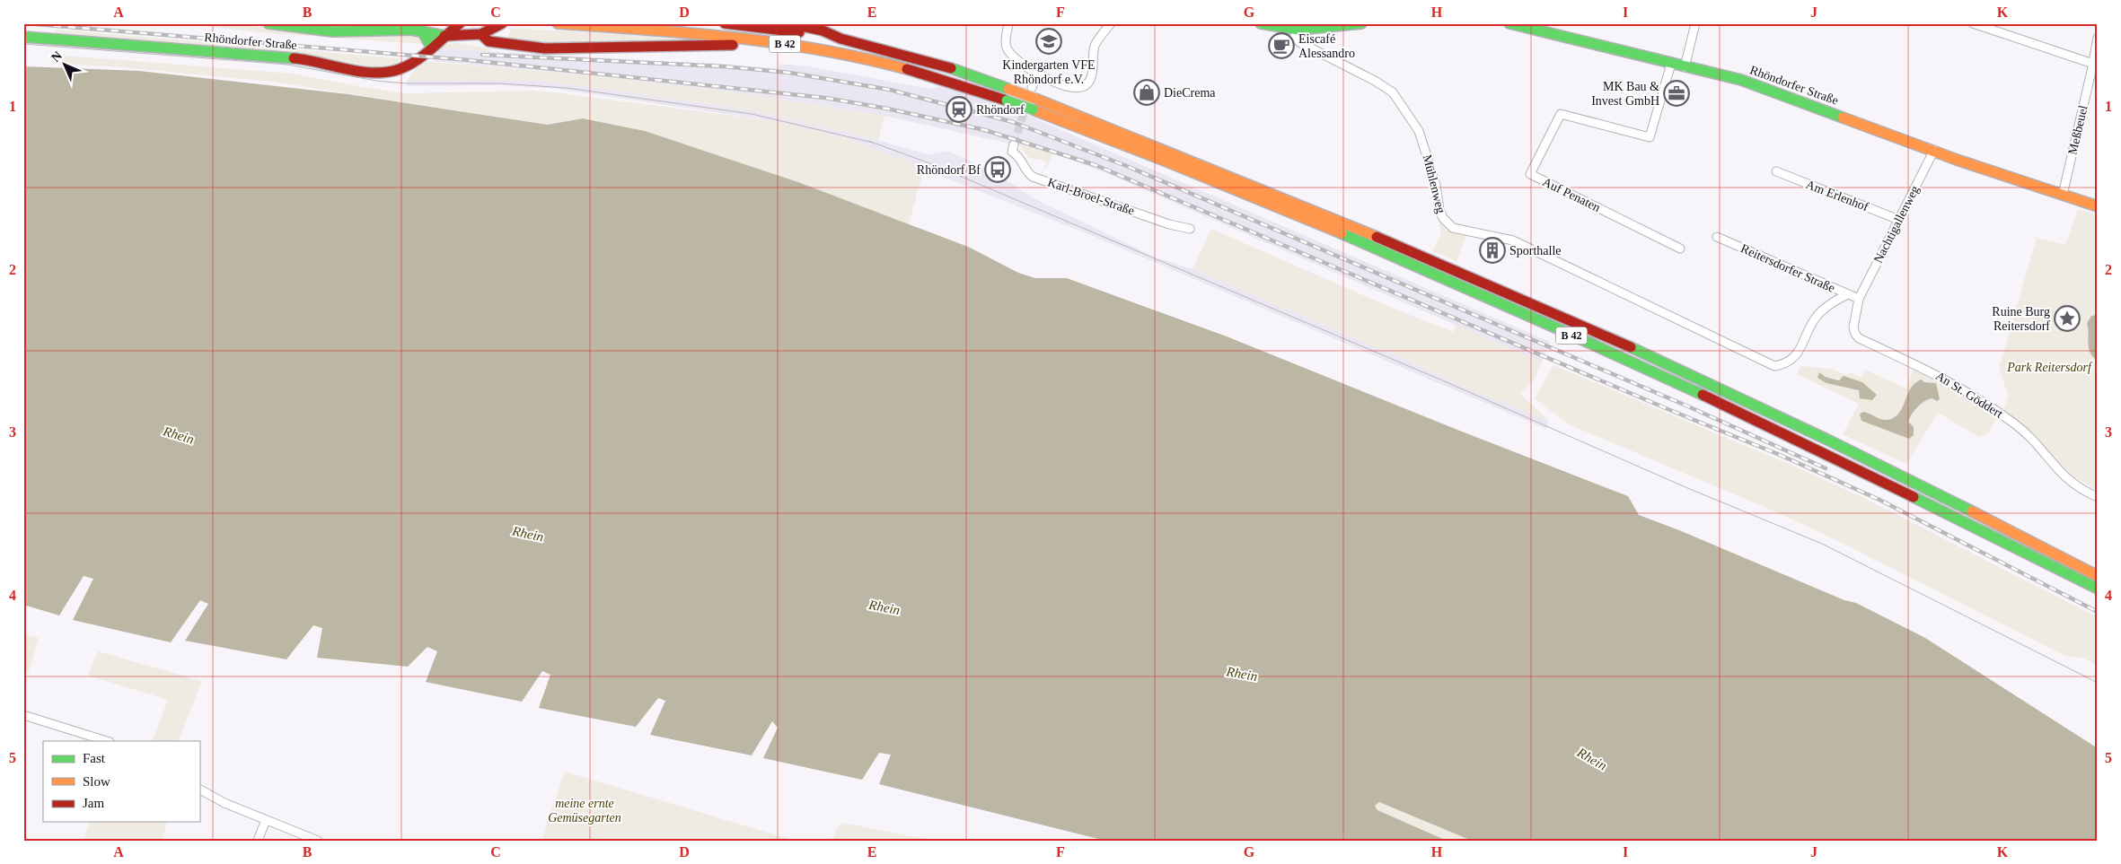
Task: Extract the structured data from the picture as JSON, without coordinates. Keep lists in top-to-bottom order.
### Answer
{
  "streets": {
    "main road": ["Rhöndorfer Straße", "B 42"],
    "street": [
      "Meßbeuel",
      "Mühlenweg",
      "Auf Penaten",
      "Am Erlenhof",
      "Karl-Broel-Straße",
      "Nachtigallenweg",
      "Reitersdorfer Straße",
      "An St. Göddert"
    ]
  },
  "crossings": [
    ["Rhöndorfer Straße", "Meßbeuel"],
    ["Rhöndorfer Straße", "Auf Penaten"],
    ["Rhöndorfer Straße", "Nachtigallenweg"],
    ["Mühlenweg", "Reitersdorfer Straße"],
    ["Am Erlenhof", "Nachtigallenweg"],
    ["Nachtigallenweg", "Reitersdorfer Straße"],
    ["Nachtigallenweg", "An St. Göddert"],
    ["Reitersdorfer Straße", "An St. Göddert"]
  ],
  "water": ["Rhein"],
  "parks": ["Park Reitersdorf", "meine ernte Gemüsegarten"],
  "places": {
    "school or university": ["Kindergarten VFE Rhöndorf e.V."],
    "cafe": ["Eiscafé Alessandro"],
    "shop": ["DieCrema"],
    "office": ["MK Bau & Invest GmbH"],
    "station": ["Rhöndorf"],
    "bus stop": ["Rhöndorf Bf"],
    "building": ["Sporthalle"],
    "place": ["Ruine Burg Reitersdorf"]
  },
  "legend": ["Fast", "Slow", "Jam"],
  "north": "top left",
  "grid": {
    "columns": [
      "A",
      "B",
      "C",
      "D",
      "E",
      "F",
      "G",
      "H",
      "I",
      "J",
      "K"
    ],
    "rows": [
      "1",
      "2",
      "3",
      "4",
      "5"
    ]
  }
}
